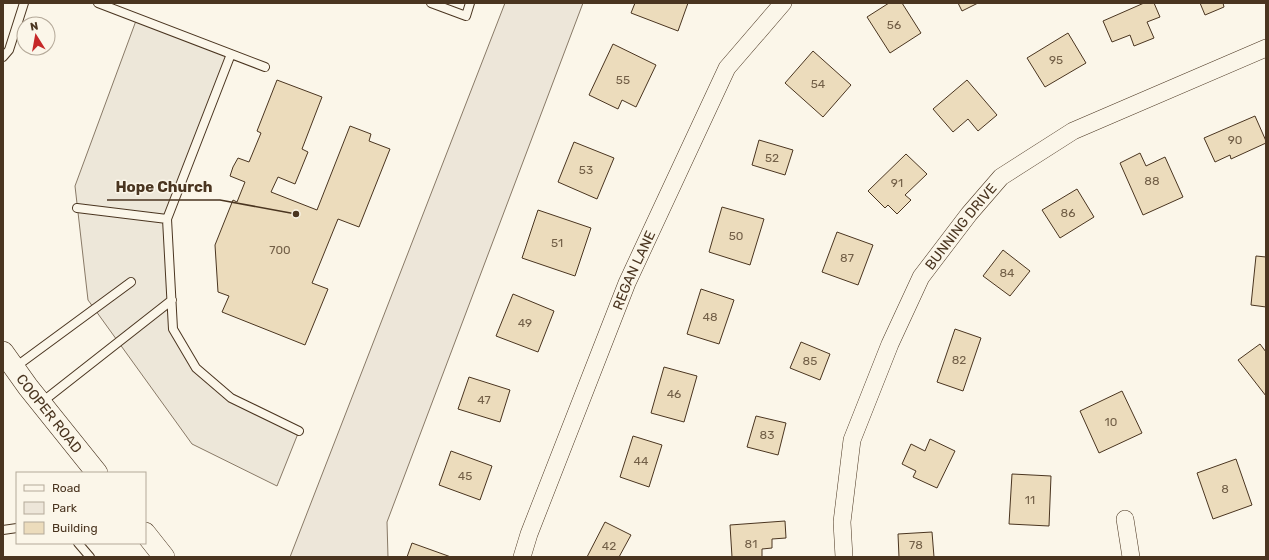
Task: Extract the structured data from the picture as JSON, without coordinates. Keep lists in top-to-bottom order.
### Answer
{
  "streets": {
    "street": ["BUNNING DRIVE", "REGAN LANE", "COOPER ROAD"]
  },
  "places": ["Hope Church"],
  "house_numbers": [
    "56",
    "95",
    "55",
    "54",
    "90",
    "52",
    "53",
    "88",
    "91",
    "86",
    "50",
    "51",
    "700",
    "87",
    "84",
    "48",
    "49",
    "82",
    "85",
    "46",
    "47",
    "10",
    "83",
    "44",
    "45",
    "8",
    "11",
    "81",
    "78",
    "42"
  ],
  "legend": ["Road", "Park", "Building"],
  "north": "top"
}
